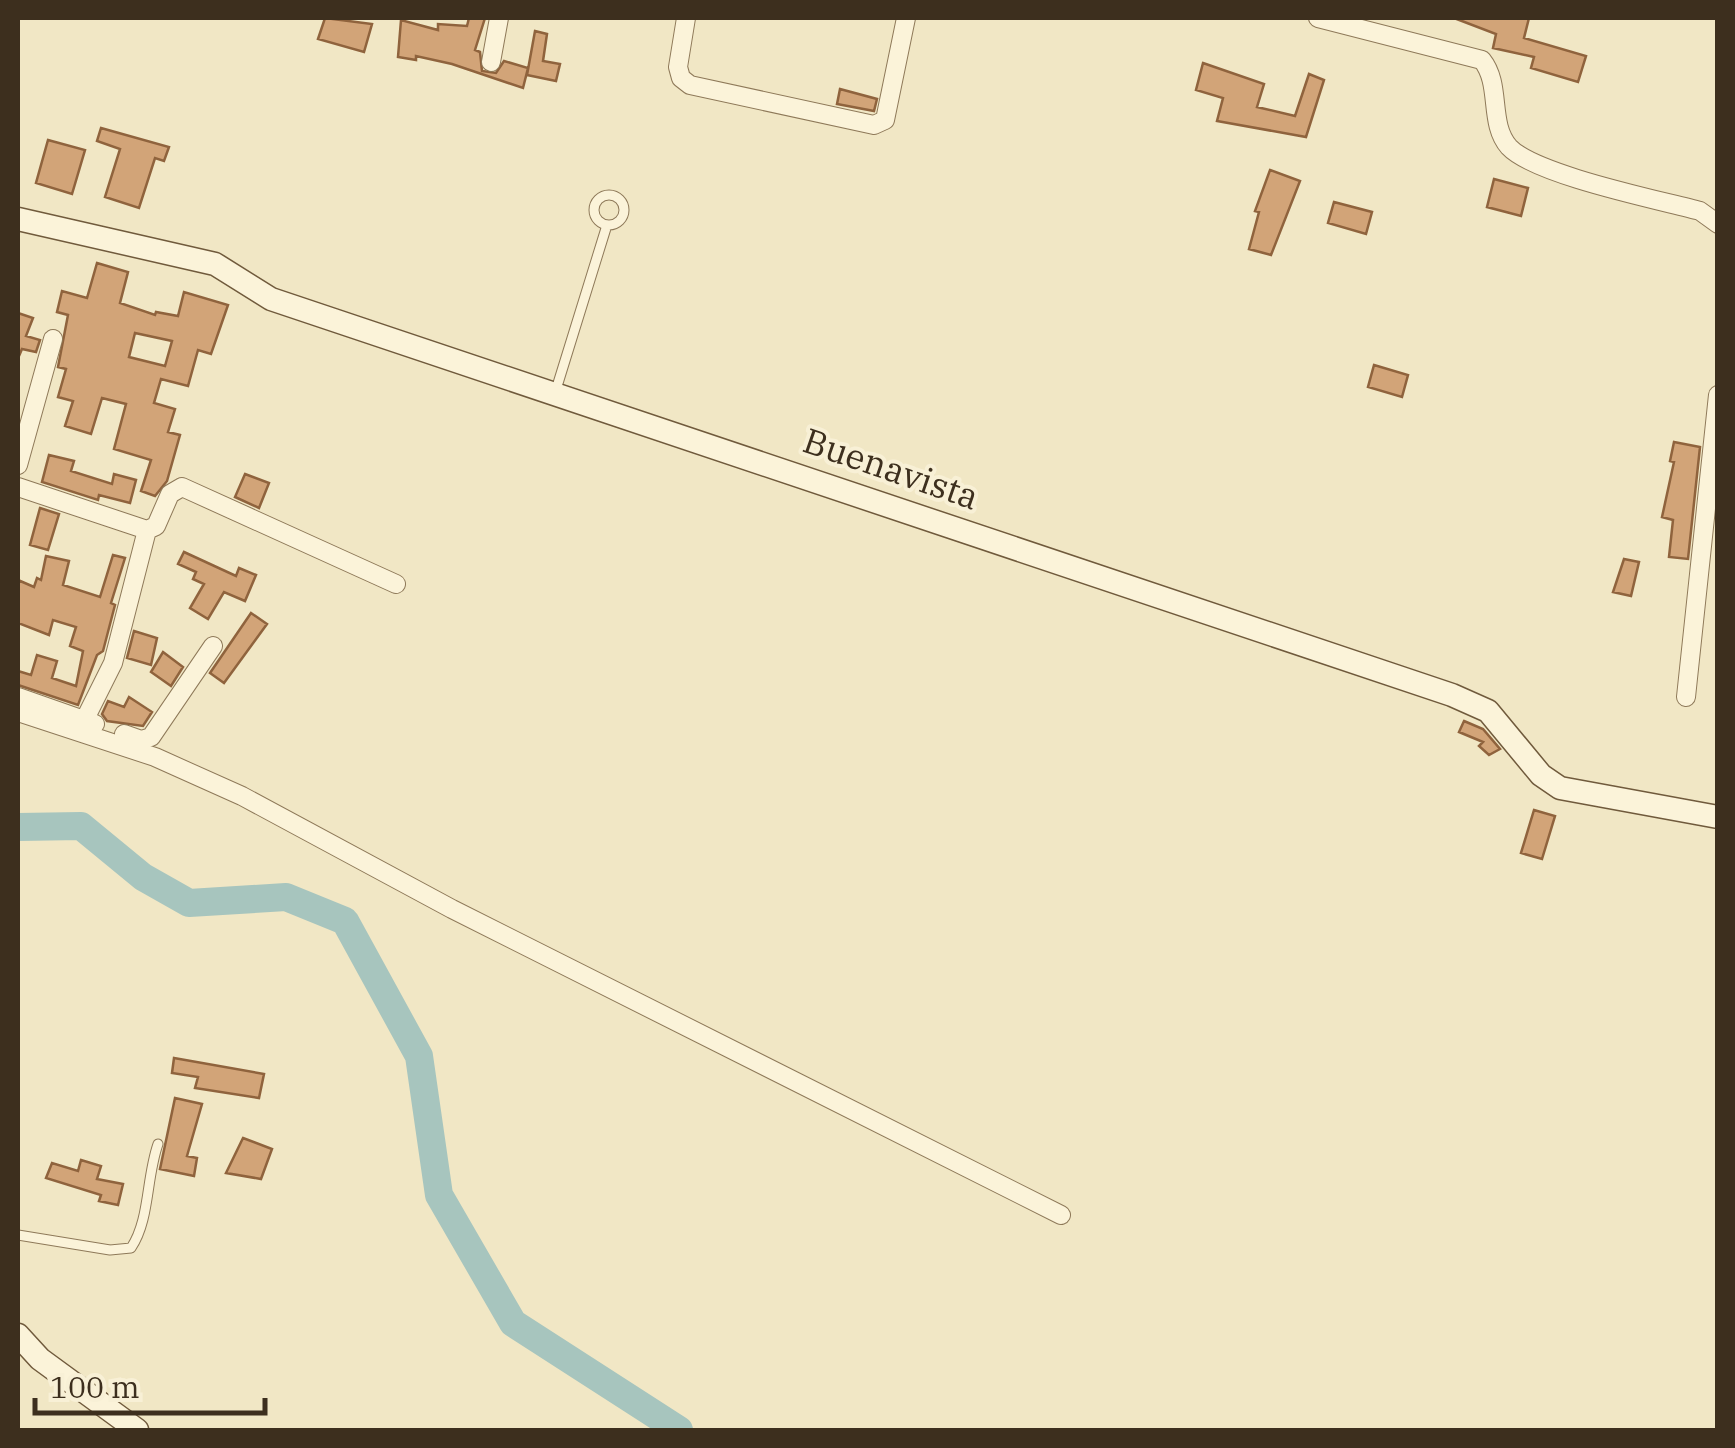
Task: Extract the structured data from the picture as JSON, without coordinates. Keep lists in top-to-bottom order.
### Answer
{
  "streets": {
    "street": ["Buenavista"]
  },
  "scale_bar": "100 m"
}
